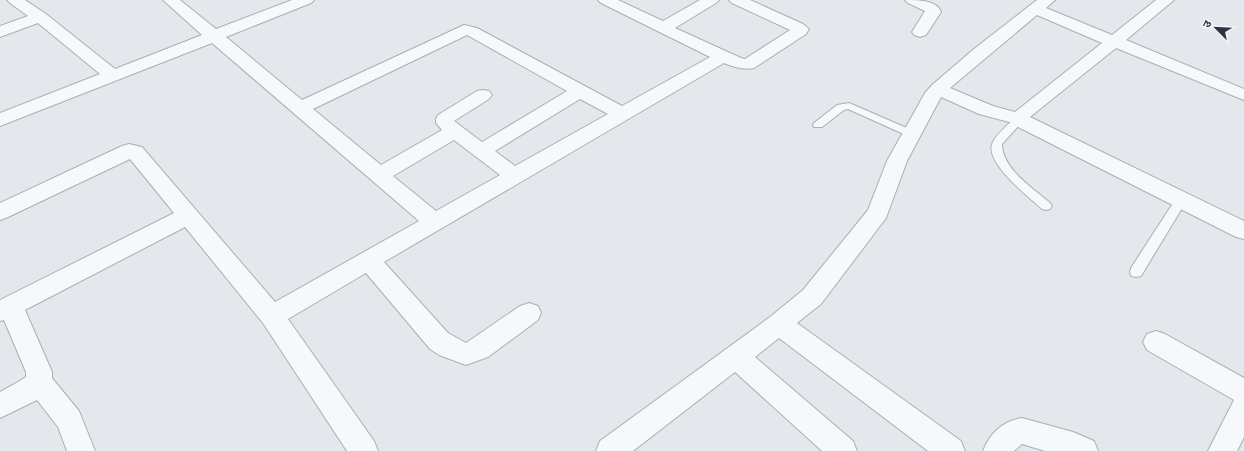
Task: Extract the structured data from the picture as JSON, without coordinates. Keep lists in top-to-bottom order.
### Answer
{
  "north": "top left"
}
